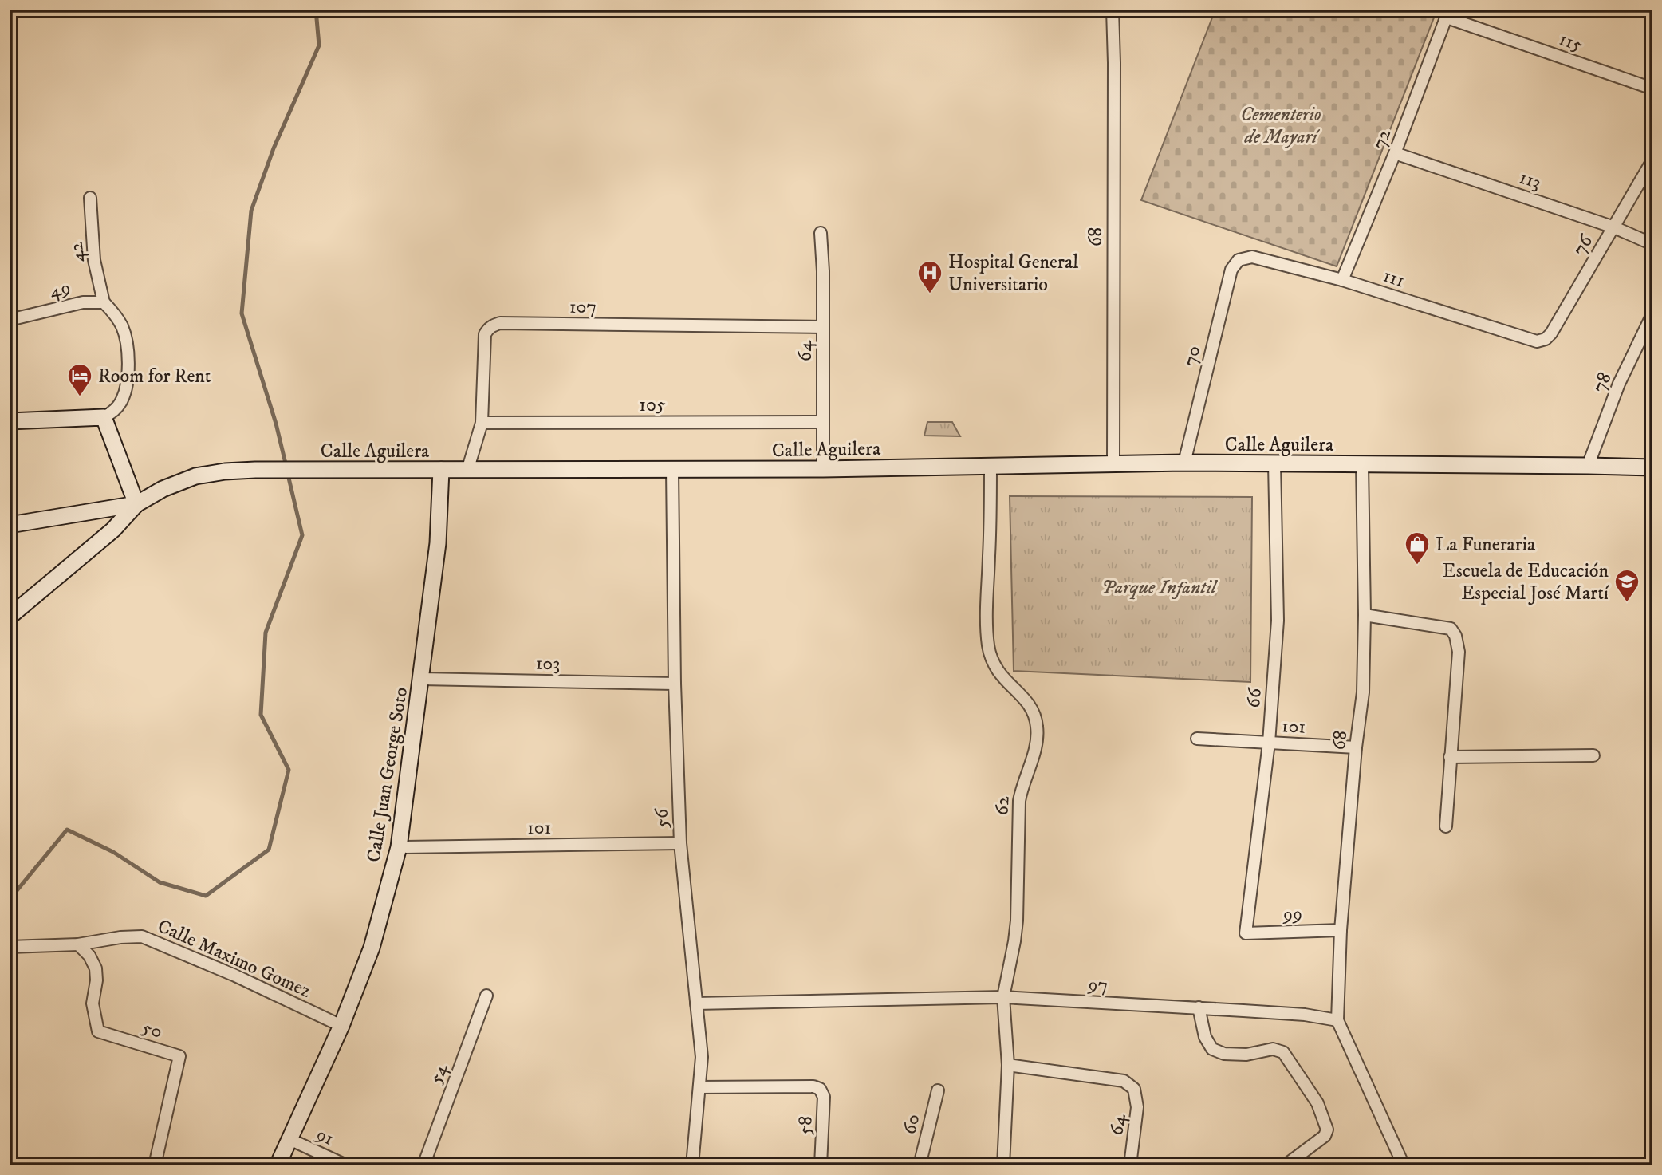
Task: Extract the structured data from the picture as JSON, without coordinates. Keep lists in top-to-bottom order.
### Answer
{
  "streets": {
    "main road": ["Calle Aguilera", "Calle Juan George Soto"],
    "street": [
      "115",
      "72",
      "113",
      "68",
      "76",
      "42",
      "111",
      "49",
      "107",
      "64",
      "70",
      "78",
      "105",
      "103",
      "66",
      "101",
      "62",
      "56",
      "99",
      "Calle Maximo Gomez",
      "97",
      "50",
      "54",
      "60",
      "58",
      "91"
    ]
  },
  "crossings": [
    ["115", "72"],
    ["72", "113"],
    ["72", "111"],
    ["113", "76"],
    ["68", "Calle Aguilera"],
    ["68", "101"],
    ["68", "99"],
    ["68", "97"],
    ["76", "111"],
    ["42", "49"],
    ["111", "70"],
    ["107", "64"],
    ["107", "105"],
    ["107", "Calle Aguilera"],
    ["64", "105"],
    ["64", "Calle Aguilera"],
    ["64", "62"],
    ["70", "Calle Aguilera"],
    ["78", "Calle Aguilera"],
    ["Calle Aguilera", "66"],
    ["Calle Aguilera", "Calle Juan George Soto"],
    ["Calle Aguilera", "62"],
    ["Calle Aguilera", "56"],
    ["103", "Calle Juan George Soto"],
    ["103", "56"],
    ["66", "101"],
    ["66", "99"],
    ["101", "Calle Juan George Soto"],
    ["101", "56"],
    ["Calle Juan George Soto", "Calle Maximo Gomez"],
    ["Calle Juan George Soto", "91"],
    ["62", "97"],
    ["56", "97"],
    ["56", "58"],
    ["Calle Maximo Gomez", "50"]
  ],
  "parks": ["Cementerio de Mayarí", "Parque Infantil"],
  "places": {
    "hospital": ["Hospital General Universitario"],
    "hotel": ["Room for Rent"],
    "shop": ["La Funeraria"],
    "school or university": ["Escuela de Educación Especial José Martí"]
  }
}
